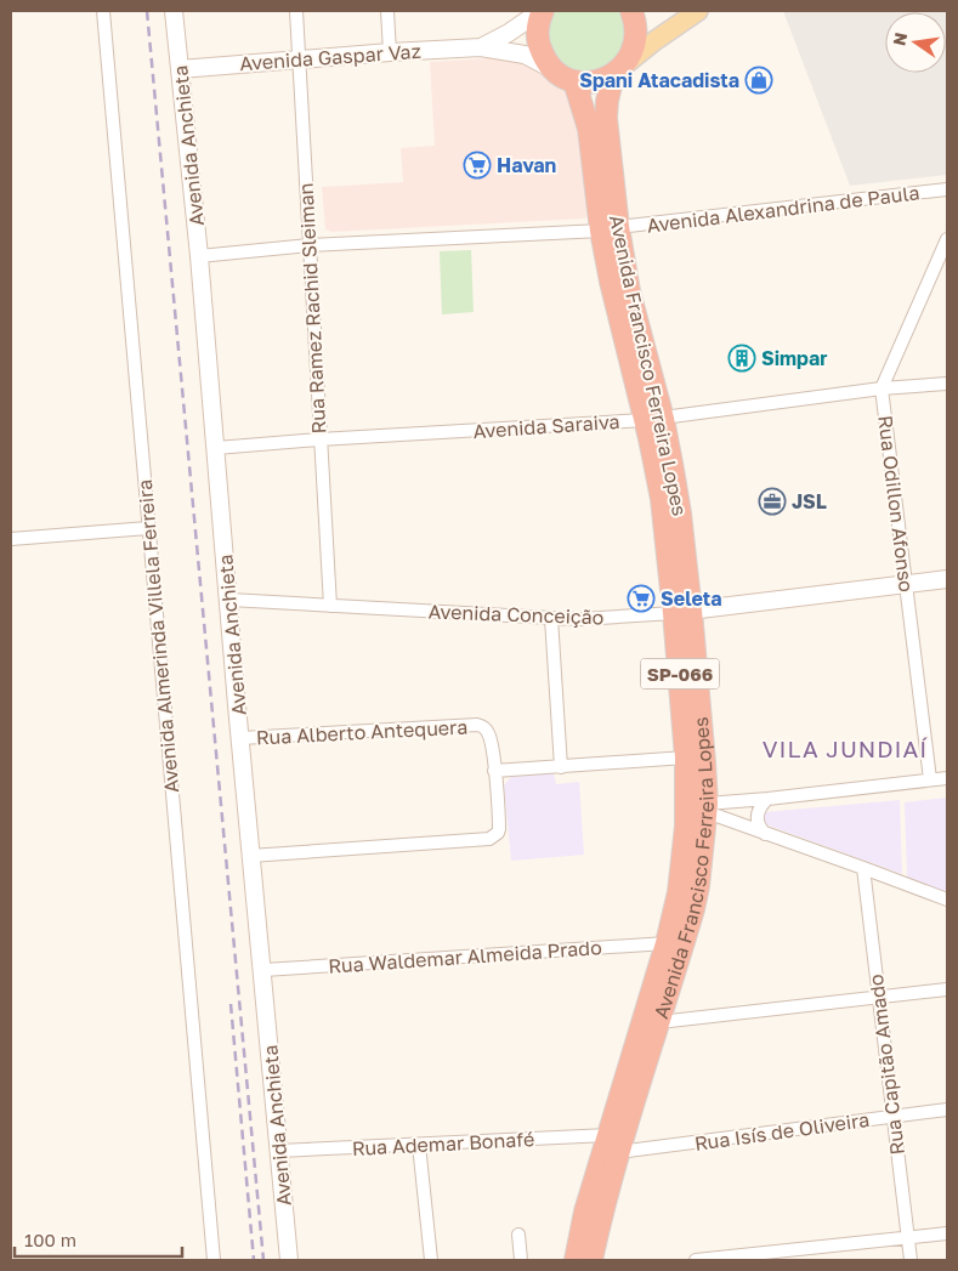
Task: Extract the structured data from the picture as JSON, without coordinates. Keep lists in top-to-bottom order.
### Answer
{
  "streets": {
    "highway": ["Avenida Francisco Ferreira Lopes", "SP-066"],
    "main road": ["Avenida Gaspar Vaz", "Avenida Anchieta", "Avenida Conceição"],
    "street": [
      "Avenida Alexandrina de Paula",
      "Rua Ramez Rachid Sleiman",
      "Avenida Saraiva",
      "Rua Odillon Afonso",
      "Avenida Almerinda Villela Ferreira",
      "Rua Alberto Antequera",
      "Rua Waldemar Almeida Prado",
      "Rua Capitão Amado",
      "Rua Isís de Oliveira",
      "Rua Ademar Bonafé"
    ]
  },
  "crossings": [
    ["Avenida Gaspar Vaz", "Avenida Anchieta"],
    ["Avenida Gaspar Vaz", "Rua Ramez Rachid Sleiman"],
    ["Avenida Anchieta", "Avenida Alexandrina de Paula"],
    ["Avenida Anchieta", "Avenida Saraiva"],
    ["Avenida Anchieta", "Avenida Conceição"],
    ["Avenida Anchieta", "Rua Alberto Antequera"],
    ["Avenida Anchieta", "Rua Waldemar Almeida Prado"],
    ["Avenida Anchieta", "Rua Ademar Bonafé"],
    ["Avenida Alexandrina de Paula", "Rua Ramez Rachid Sleiman"],
    ["Avenida Alexandrina de Paula", "Avenida Francisco Ferreira Lopes"],
    ["Rua Ramez Rachid Sleiman", "Avenida Saraiva"],
    ["Rua Ramez Rachid Sleiman", "Avenida Conceição"],
    ["Avenida Francisco Ferreira Lopes", "Avenida Saraiva"],
    ["Avenida Francisco Ferreira Lopes", "Avenida Conceição"],
    ["Avenida Francisco Ferreira Lopes", "Rua Waldemar Almeida Prado"],
    ["Avenida Francisco Ferreira Lopes", "Rua Isís de Oliveira"],
    ["Avenida Francisco Ferreira Lopes", "Rua Ademar Bonafé"],
    ["Avenida Saraiva", "Rua Odillon Afonso"],
    ["Rua Odillon Afonso", "Avenida Conceição"],
    ["Rua Capitão Amado", "Rua Isís de Oliveira"],
    ["Rua Isís de Oliveira", "Rua Ademar Bonafé"]
  ],
  "districts": ["VILA JUNDIAÍ"],
  "places": {
    "shop": ["Spani Atacadista"],
    "supermarket": ["Havan", "Seleta"],
    "building": ["Simpar"],
    "office": ["JSL"]
  },
  "scale_bar": "100 m",
  "north": "left"
}
